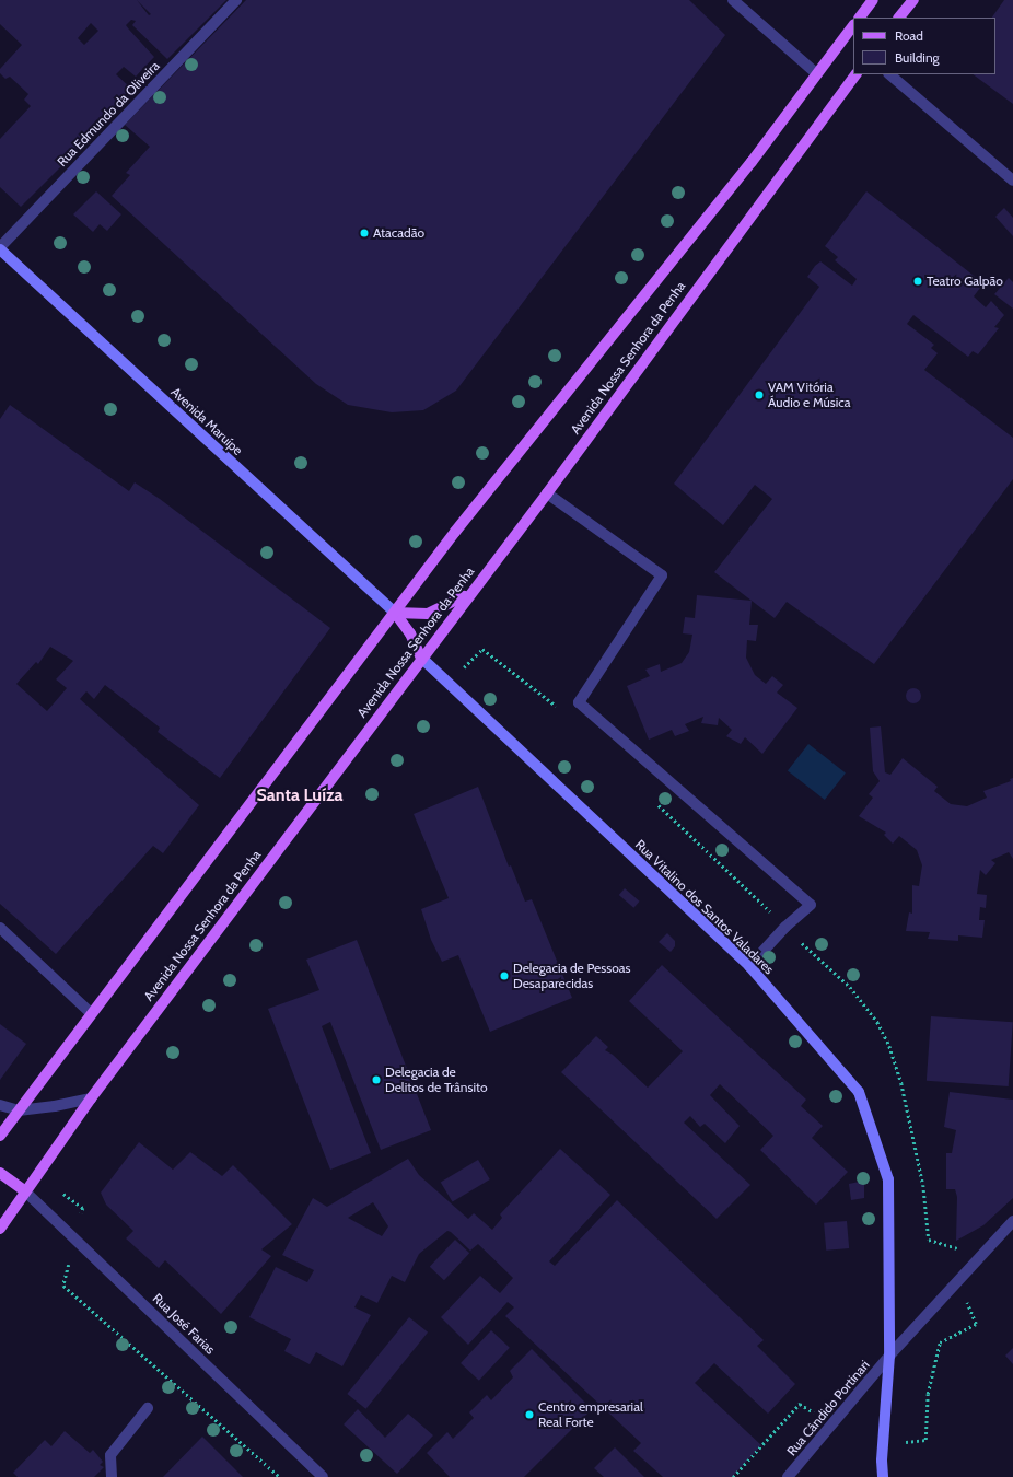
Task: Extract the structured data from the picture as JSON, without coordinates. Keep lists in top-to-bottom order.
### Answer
{
  "streets": {
    "main road": ["Avenida Nossa Senhora da Penha"],
    "street": [
      "Rua Edmundo da Oliveira",
      "Avenida Maruípe",
      "Rua Vitalino dos Santos Valadares",
      "Rua José Farias",
      "Rua Cândido Portinari"
    ]
  },
  "crossings": [
    ["Rua Edmundo da Oliveira", "Avenida Maruípe"],
    ["Avenida Nossa Senhora da Penha", "Avenida Maruípe"],
    ["Avenida Nossa Senhora da Penha", "Rua Vitalino dos Santos Valadares"],
    ["Avenida Nossa Senhora da Penha", "Rua José Farias"],
    ["Rua Vitalino dos Santos Valadares", "Rua Cândido Portinari"]
  ],
  "districts": ["Santa Luíza"],
  "places": [
    "Atacadão",
    "Teatro Galpão",
    "VAM Vitória Áudio e Música",
    "Delegacia de Pessoas Desaparecidas",
    "Delegacia de Delitos de Trânsito",
    "Centro empresarial Real Forte"
  ],
  "legend": ["Road", "Building"]
}
